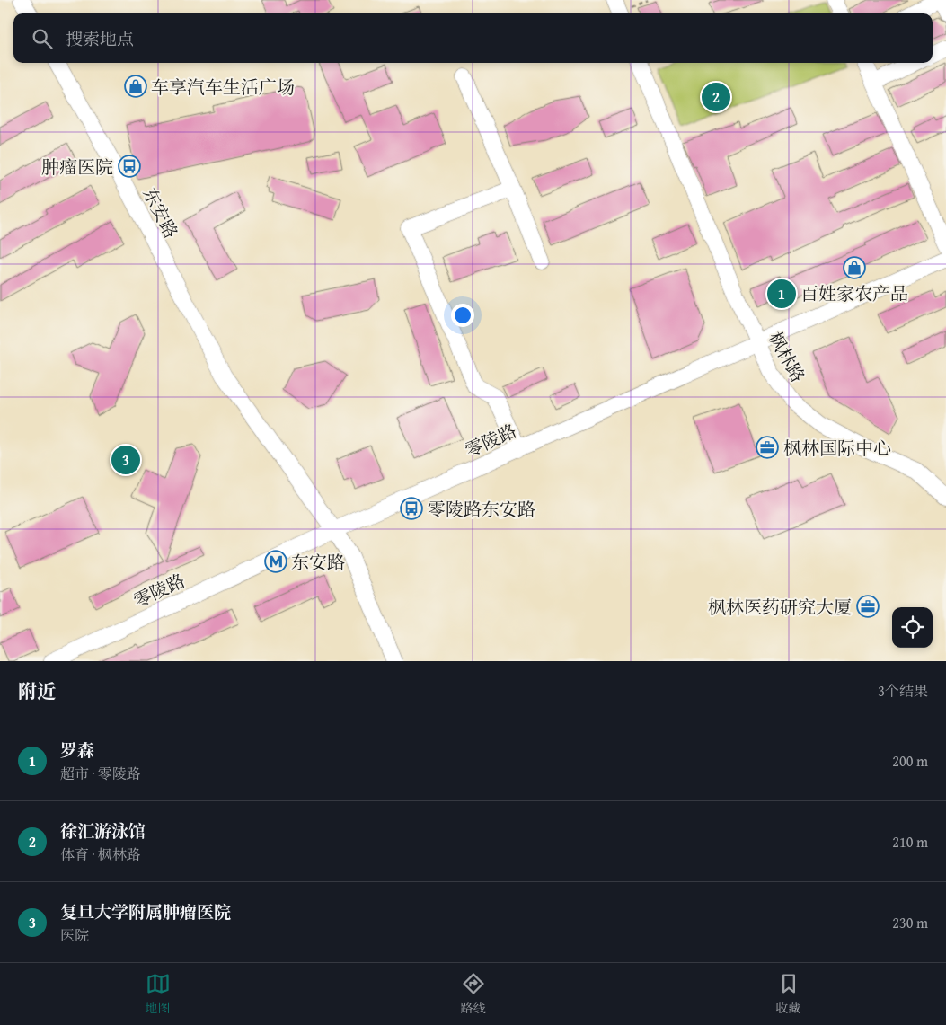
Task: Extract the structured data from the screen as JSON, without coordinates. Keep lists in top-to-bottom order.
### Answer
{
  "streets": {
    "street": ["东安路", "枫林路", "零陵路"]
  },
  "crossings": [
    ["东安路", "零陵路"],
    ["枫林路", "零陵路"]
  ],
  "places": {
    "shop": ["车享汽车生活广场", "百姓家农产品"],
    "bus stop": ["肿瘤医院", "零陵路东安路"],
    "office": ["枫林国际中心", "枫林医药研究大厦"],
    "metro station": ["东安路"]
  },
  "page": {
    "search": "搜索地点",
    "pins": ["2", "1", "3"],
    "heading": ["附近", "3个结果"],
    "list": [
      {
        "mark": "1",
        "name": "罗森",
        "note": "超市 · 零陵路",
        "value": "200 m"
      },
      {
        "mark": "2",
        "name": "徐汇游泳馆",
        "note": "体育 · 枫林路",
        "value": "210 m"
      },
      {
        "mark": "3",
        "name": "复旦大学附属肿瘤医院",
        "note": "医院",
        "value": "230 m"
      }
    ],
    "nav": ["地图", "路线", "收藏"]
  }
}
